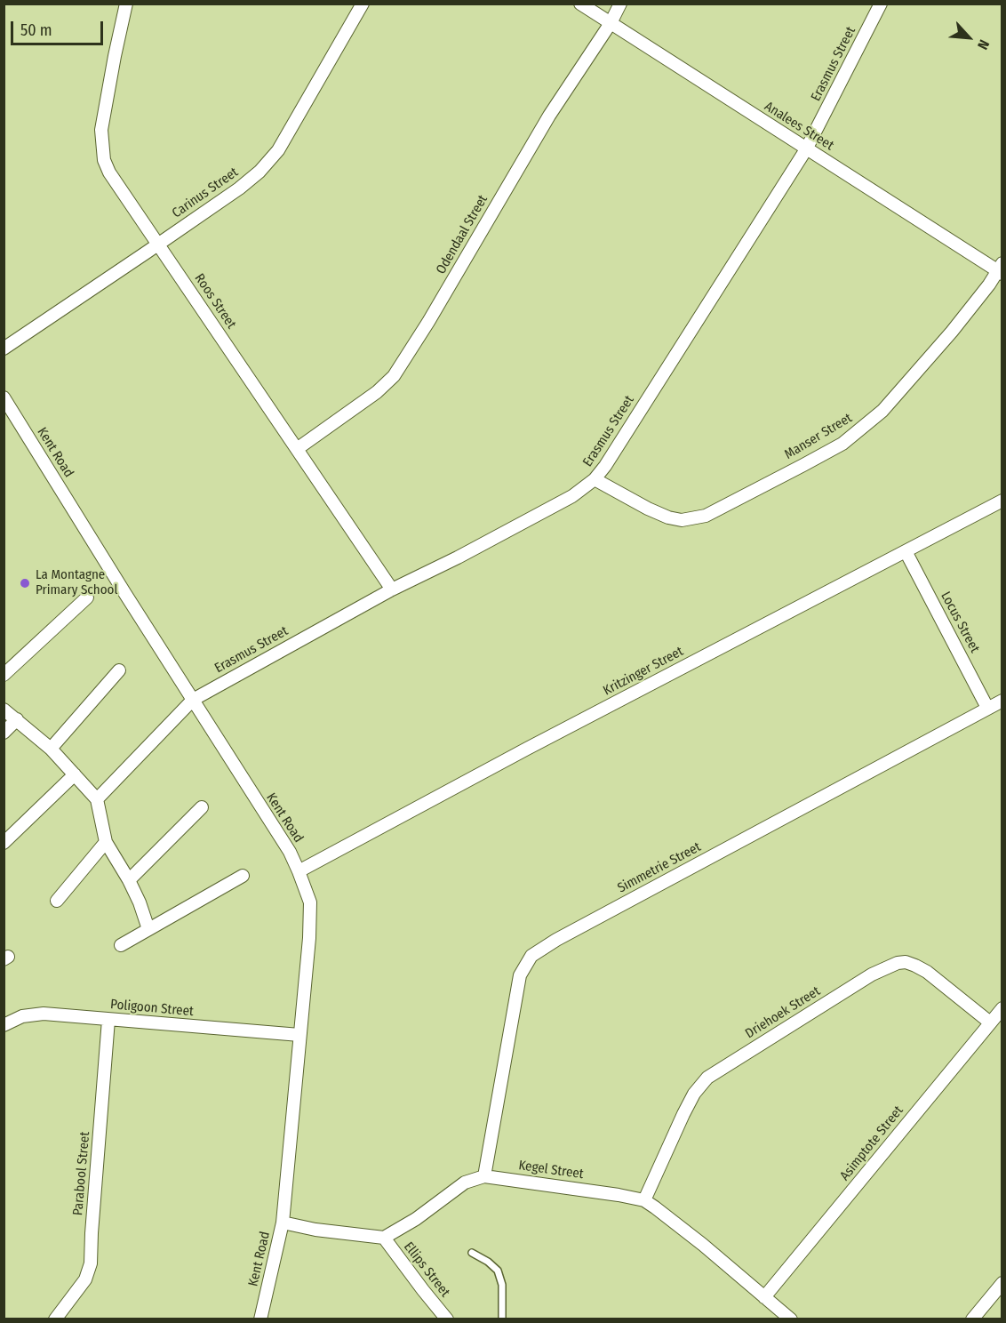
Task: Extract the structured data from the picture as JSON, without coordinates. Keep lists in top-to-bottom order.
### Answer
{
  "streets": {
    "street": [
      "Erasmus Street",
      "Analees Street",
      "Carinus Street",
      "Odendaal Street",
      "Roos Street",
      "Manser Street",
      "Kent Road",
      "Locus Street",
      "Kritzinger Street",
      "Simmetrie Street",
      "Poligoon Street",
      "Driehoek Street",
      "Asimptote Street",
      "Kegel Street",
      "Parabool Street",
      "Ellips Street"
    ]
  },
  "crossings": [
    ["Erasmus Street", "Analees Street"],
    ["Erasmus Street", "Roos Street"],
    ["Erasmus Street", "Manser Street"],
    ["Erasmus Street", "Kent Road"],
    ["Analees Street", "Odendaal Street"],
    ["Analees Street", "Manser Street"],
    ["Carinus Street", "Roos Street"],
    ["Odendaal Street", "Roos Street"],
    ["Kent Road", "Kritzinger Street"],
    ["Kent Road", "Poligoon Street"],
    ["Locus Street", "Kritzinger Street"],
    ["Locus Street", "Simmetrie Street"],
    ["Simmetrie Street", "Kegel Street"],
    ["Poligoon Street", "Parabool Street"],
    ["Driehoek Street", "Asimptote Street"],
    ["Driehoek Street", "Kegel Street"],
    ["Asimptote Street", "Kegel Street"],
    ["Kegel Street", "Ellips Street"]
  ],
  "places": ["La Montagne Primary School"],
  "scale_bar": "50 m",
  "north": "bottom right"
}
